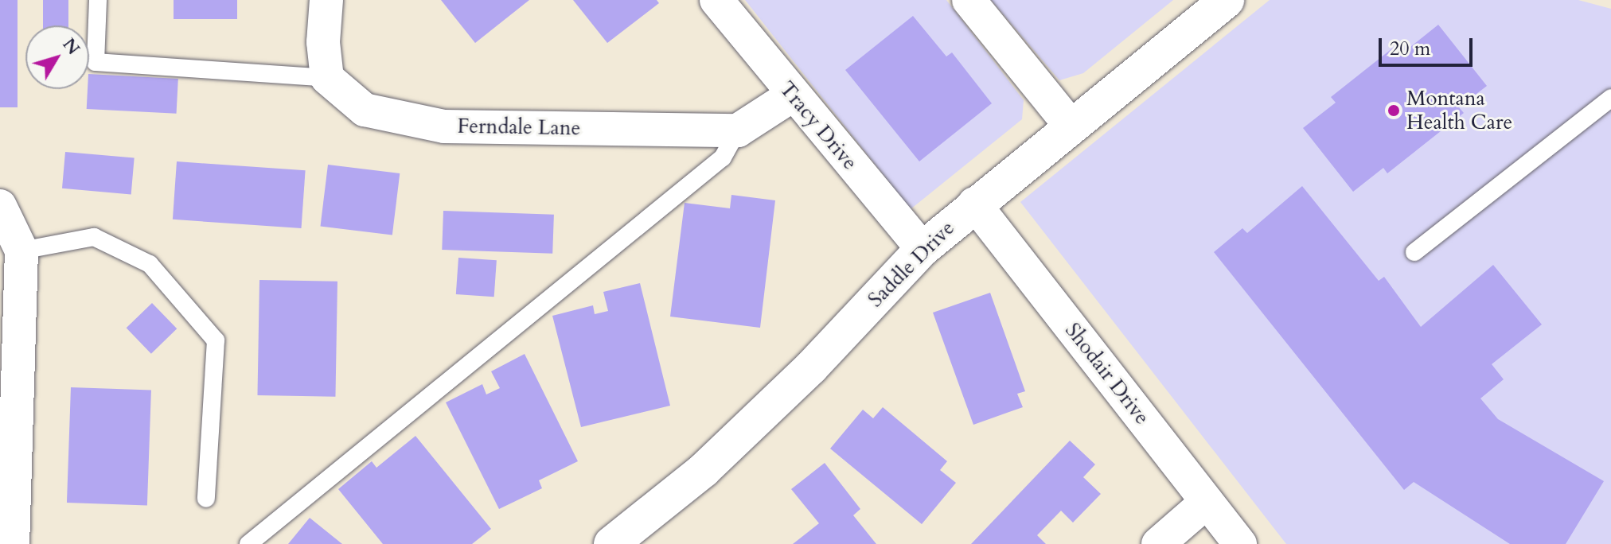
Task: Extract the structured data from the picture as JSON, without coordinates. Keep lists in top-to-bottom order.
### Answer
{
  "streets": {
    "street": [
      "Tracy Drive",
      "Ferndale Lane",
      "Saddle Drive",
      "Shodair Drive"
    ]
  },
  "crossings": [
    ["Tracy Drive", "Saddle Drive"],
    ["Saddle Drive", "Shodair Drive"]
  ],
  "places": ["Montana Health Care"],
  "scale_bar": "20 m",
  "north": "top right"
}
